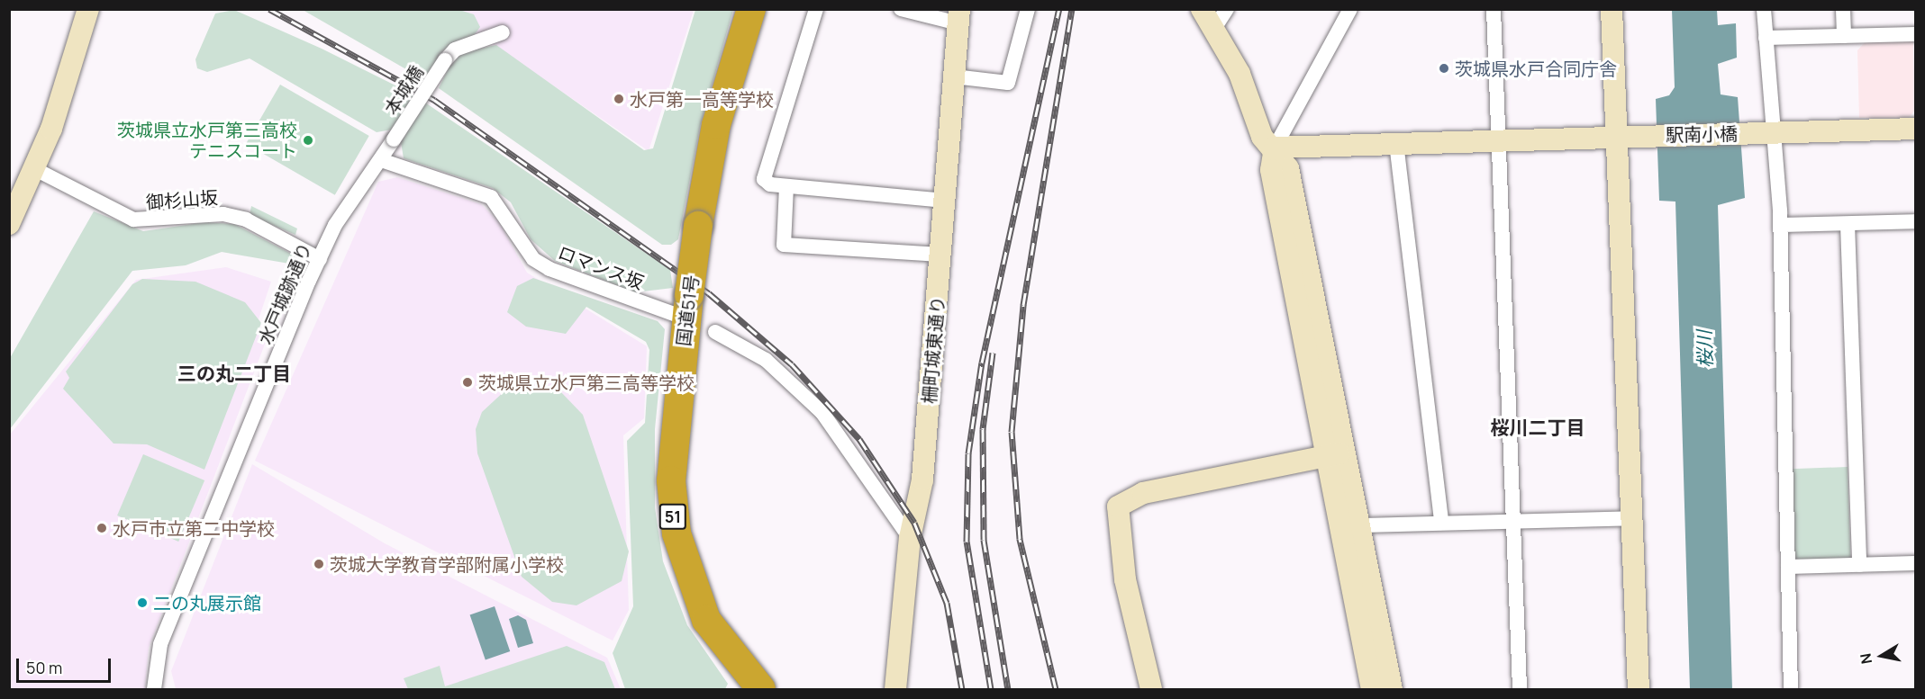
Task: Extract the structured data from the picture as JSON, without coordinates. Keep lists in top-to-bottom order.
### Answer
{
  "streets": {
    "highway": ["国道51号", "51"],
    "street": [
      "本城橋",
      "駅南小橋",
      "御杉山坂",
      "ロマンス坂",
      "水戸城跡通り",
      "柵町城東通り"
    ]
  },
  "crossings": [
    ["本城橋", "ロマンス坂"],
    ["本城橋", "水戸城跡通り"],
    ["御杉山坂", "水戸城跡通り"],
    ["ロマンス坂", "水戸城跡通り"],
    ["ロマンス坂", "国道51号"]
  ],
  "districts": ["三の丸二丁目", "桜川二丁目"],
  "water": ["桜川"],
  "places": [
    "茨城県水戸合同庁舎",
    "水戸第一高等学校",
    "茨城県立水戸第三高校 テニスコート",
    "茨城県立水戸第三高等学校",
    "水戸市立第二中学校",
    "茨城大学教育学部附属小学校",
    "二の丸展示館"
  ],
  "scale_bar": "50 m",
  "north": "left"
}
